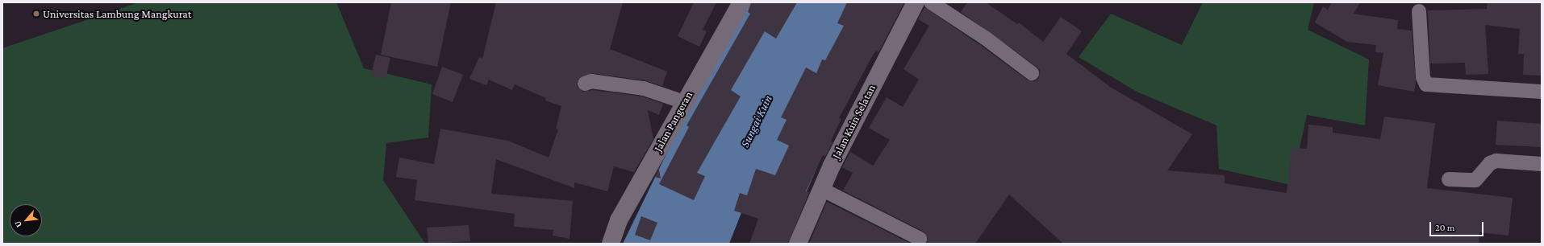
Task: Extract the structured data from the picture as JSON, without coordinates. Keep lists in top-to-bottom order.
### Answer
{
  "streets": {
    "street": ["Jalan Pangeran", "Jalan Kuin Selatan"]
  },
  "water": ["Sungai Kuin"],
  "places": ["Universitas Lambung Mangkurat"],
  "scale_bar": "20 m",
  "north": "bottom left"
}
